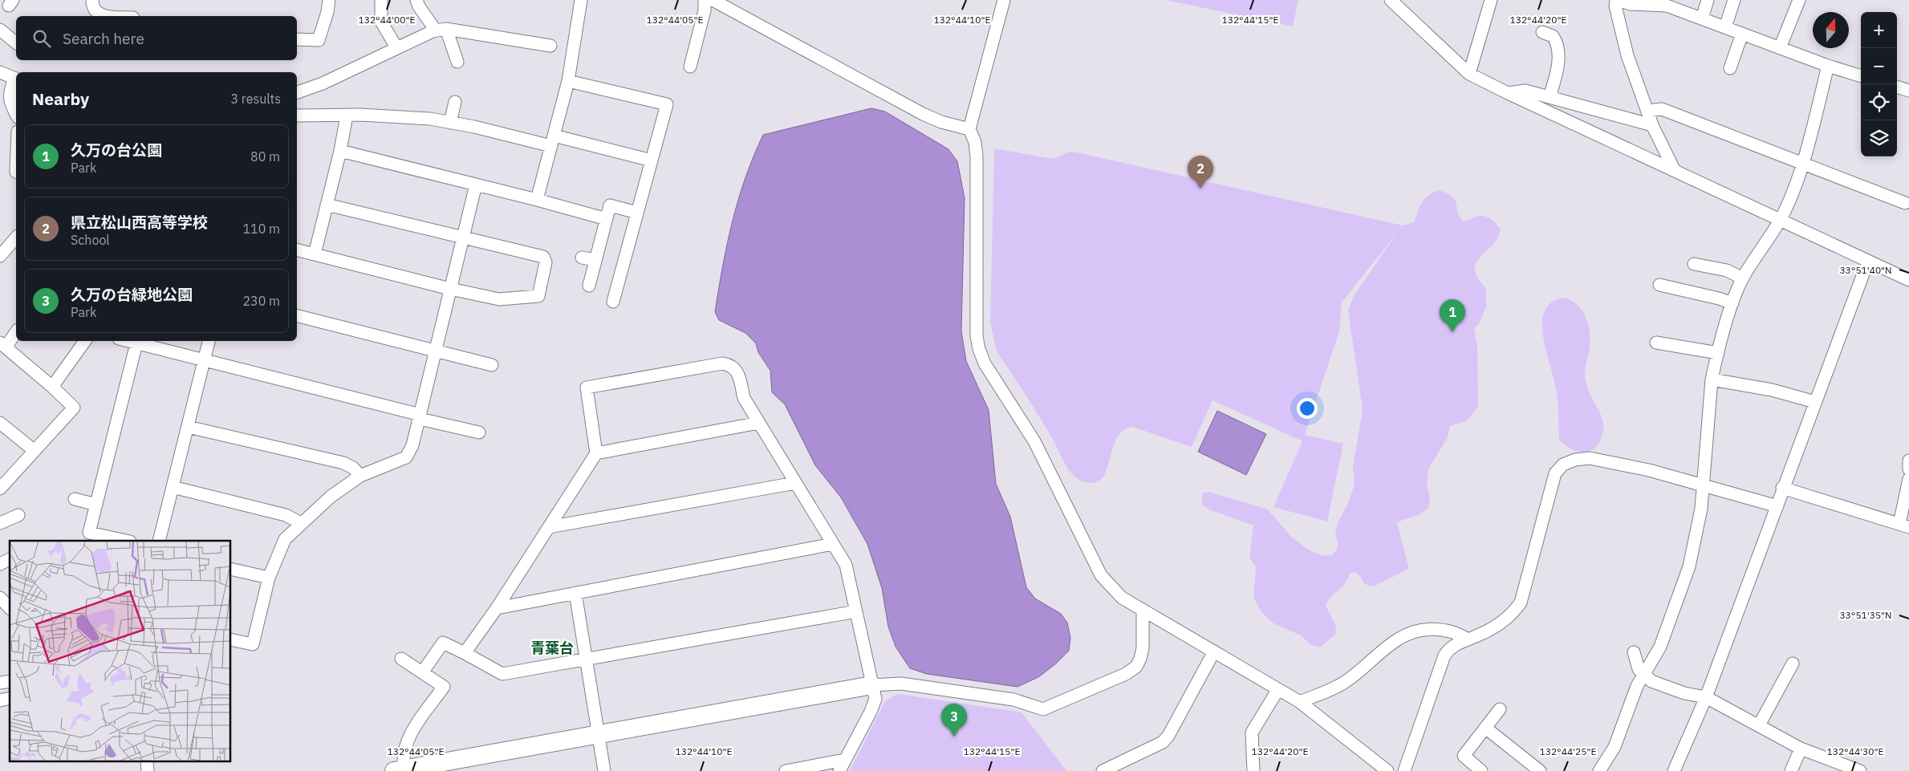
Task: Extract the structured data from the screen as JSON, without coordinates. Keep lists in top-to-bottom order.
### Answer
{
  "districts": ["青葉台"],
  "north": "top",
  "page": {
    "map_buttons": ["+", "−"],
    "search": "Search here",
    "heading": ["Nearby", "3 results"],
    "list": [
      {
        "mark": "1",
        "name": "久万の台公園",
        "note": "Park",
        "value": "80 m"
      },
      {
        "mark": "2",
        "name": "県立松山西高等学校",
        "note": "School",
        "value": "110 m"
      },
      {
        "mark": "3",
        "name": "久万の台緑地公園",
        "note": "Park",
        "value": "230 m"
      }
    ],
    "pins": ["2", "1", "3"]
  },
  "coordinates": [
    "132°44'00\"E",
    "132°44'05\"E",
    "132°44'10\"E",
    "132°44'15\"E",
    "132°44'20\"E",
    "33°51'40\"N",
    "33°51'35\"N",
    "132°44'25\"E",
    "132°44'30\"E"
  ]
}
